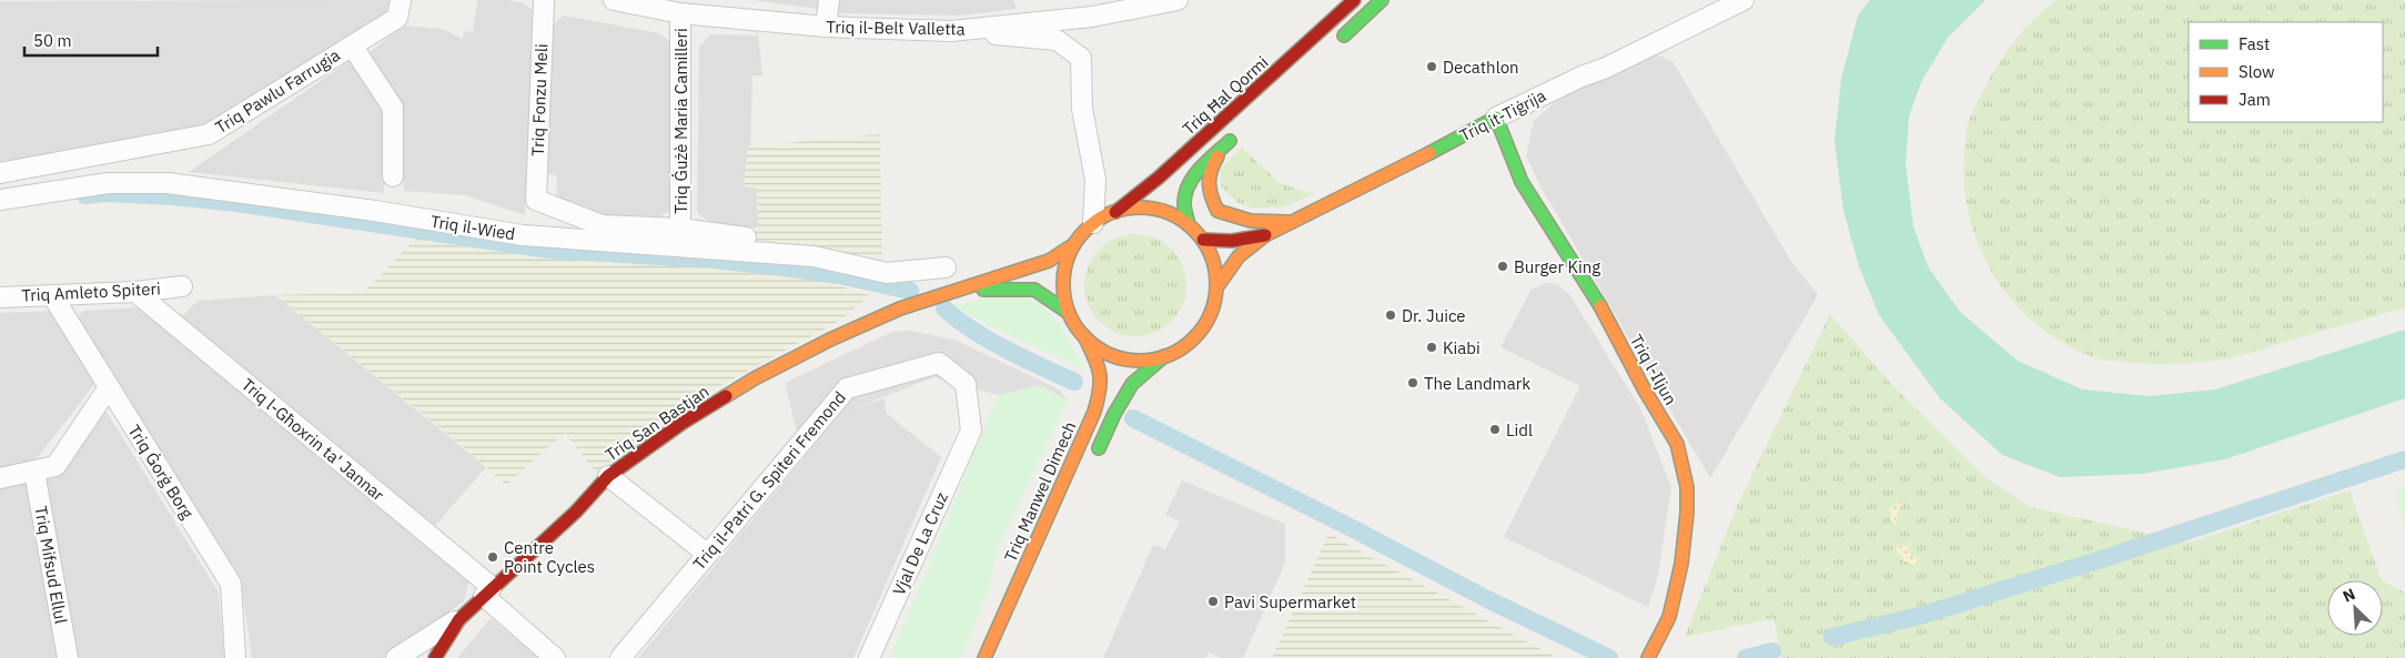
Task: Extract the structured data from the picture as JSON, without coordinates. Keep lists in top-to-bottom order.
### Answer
{
  "streets": {
    "main road": [
      "Triq Ħal Qormi",
      "Triq it-Tiġrija",
      "Triq l-Iljun",
      "Triq San Bastjan",
      "Triq Manwel Dimech"
    ],
    "street": [
      "Triq il-Belt Valletta",
      "Triq Pawlu Farrugia",
      "Triq Fonzu Meli",
      "Triq Ġużè Maria Camilleri",
      "Triq il-Wied",
      "Triq Amleto Spiteri",
      "Triq l-Għoxrin ta' Jannar",
      "Triq Ġorġ Borg",
      "Triq il-Patri G. Spiteri Fremond",
      "Vjal De La Cruz",
      "Triq Mifsud Ellul"
    ]
  },
  "crossings": [
    ["Triq il-Belt Valletta", "Triq Ġużè Maria Camilleri"],
    ["Triq Ħal Qormi", "Triq it-Tiġrija"],
    ["Triq Ħal Qormi", "Triq San Bastjan"],
    ["Triq Ħal Qormi", "Triq Manwel Dimech"],
    ["Triq Fonzu Meli", "Triq Ġużè Maria Camilleri"],
    ["Triq it-Tiġrija", "Triq l-Iljun"],
    ["Triq it-Tiġrija", "Triq San Bastjan"],
    ["Triq it-Tiġrija", "Triq Manwel Dimech"],
    ["Triq Amleto Spiteri", "Triq l-Għoxrin ta' Jannar"],
    ["Triq Amleto Spiteri", "Triq Ġorġ Borg"],
    ["Triq San Bastjan", "Triq l-Għoxrin ta' Jannar"],
    ["Triq San Bastjan", "Triq Manwel Dimech"],
    ["Triq il-Patri G. Spiteri Fremond", "Vjal De La Cruz"]
  ],
  "places": [
    "Decathlon",
    "Burger King",
    "Dr. Juice",
    "Kiabi",
    "The Landmark",
    "Lidl",
    "Centre Point Cycles",
    "Pavi Supermarket"
  ],
  "legend": ["Fast", "Slow", "Jam"],
  "scale_bar": "50 m",
  "north": "top left"
}
